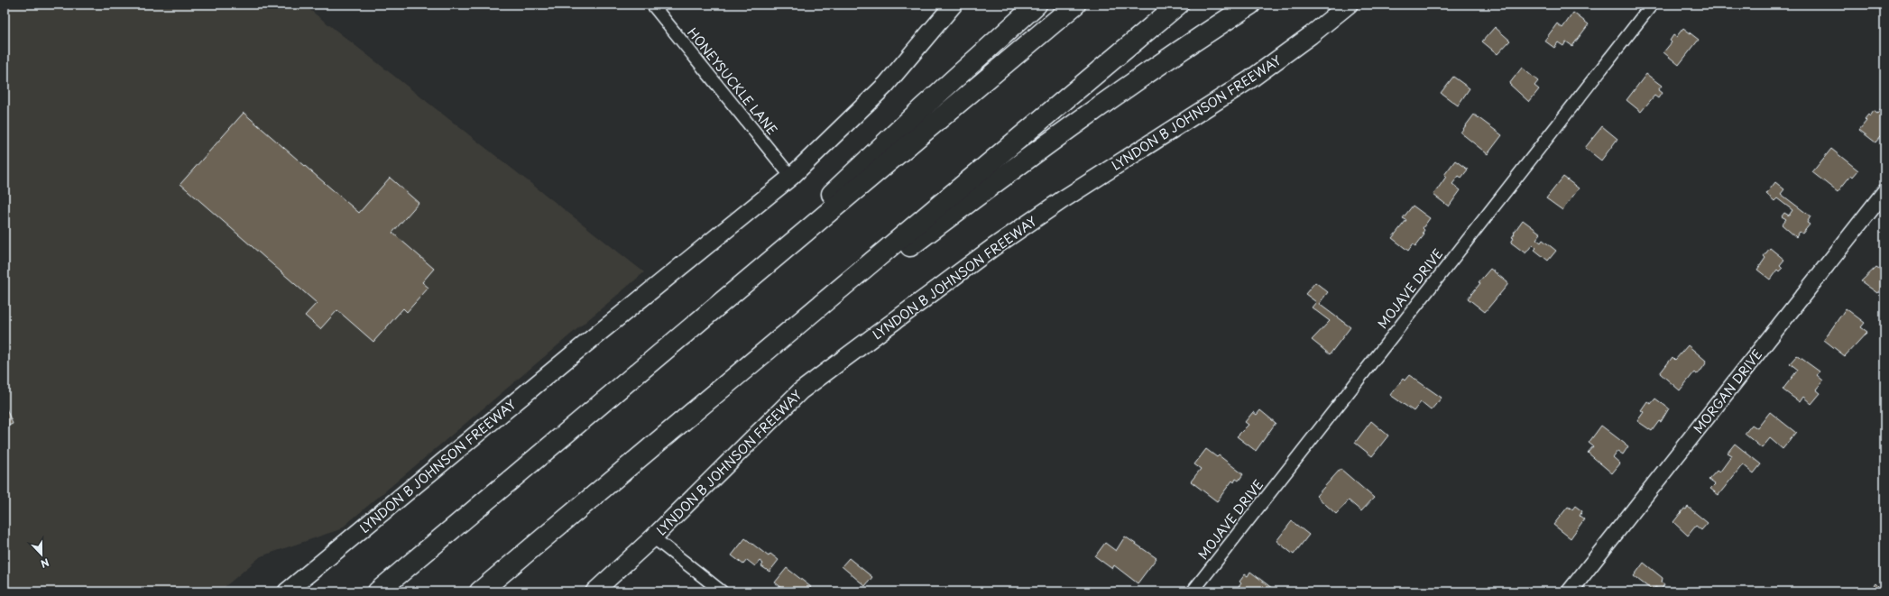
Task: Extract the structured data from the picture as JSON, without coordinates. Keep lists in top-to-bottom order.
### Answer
{
  "streets": {
    "main road": ["LYNDON B JOHNSON FREEWAY"],
    "street": ["HONEYSUCKLE LANE", "MOJAVE DRIVE", "MORGAN DRIVE"]
  },
  "crossings": [
    ["HONEYSUCKLE LANE", "LYNDON B JOHNSON FREEWAY"]
  ],
  "north": "bottom"
}
